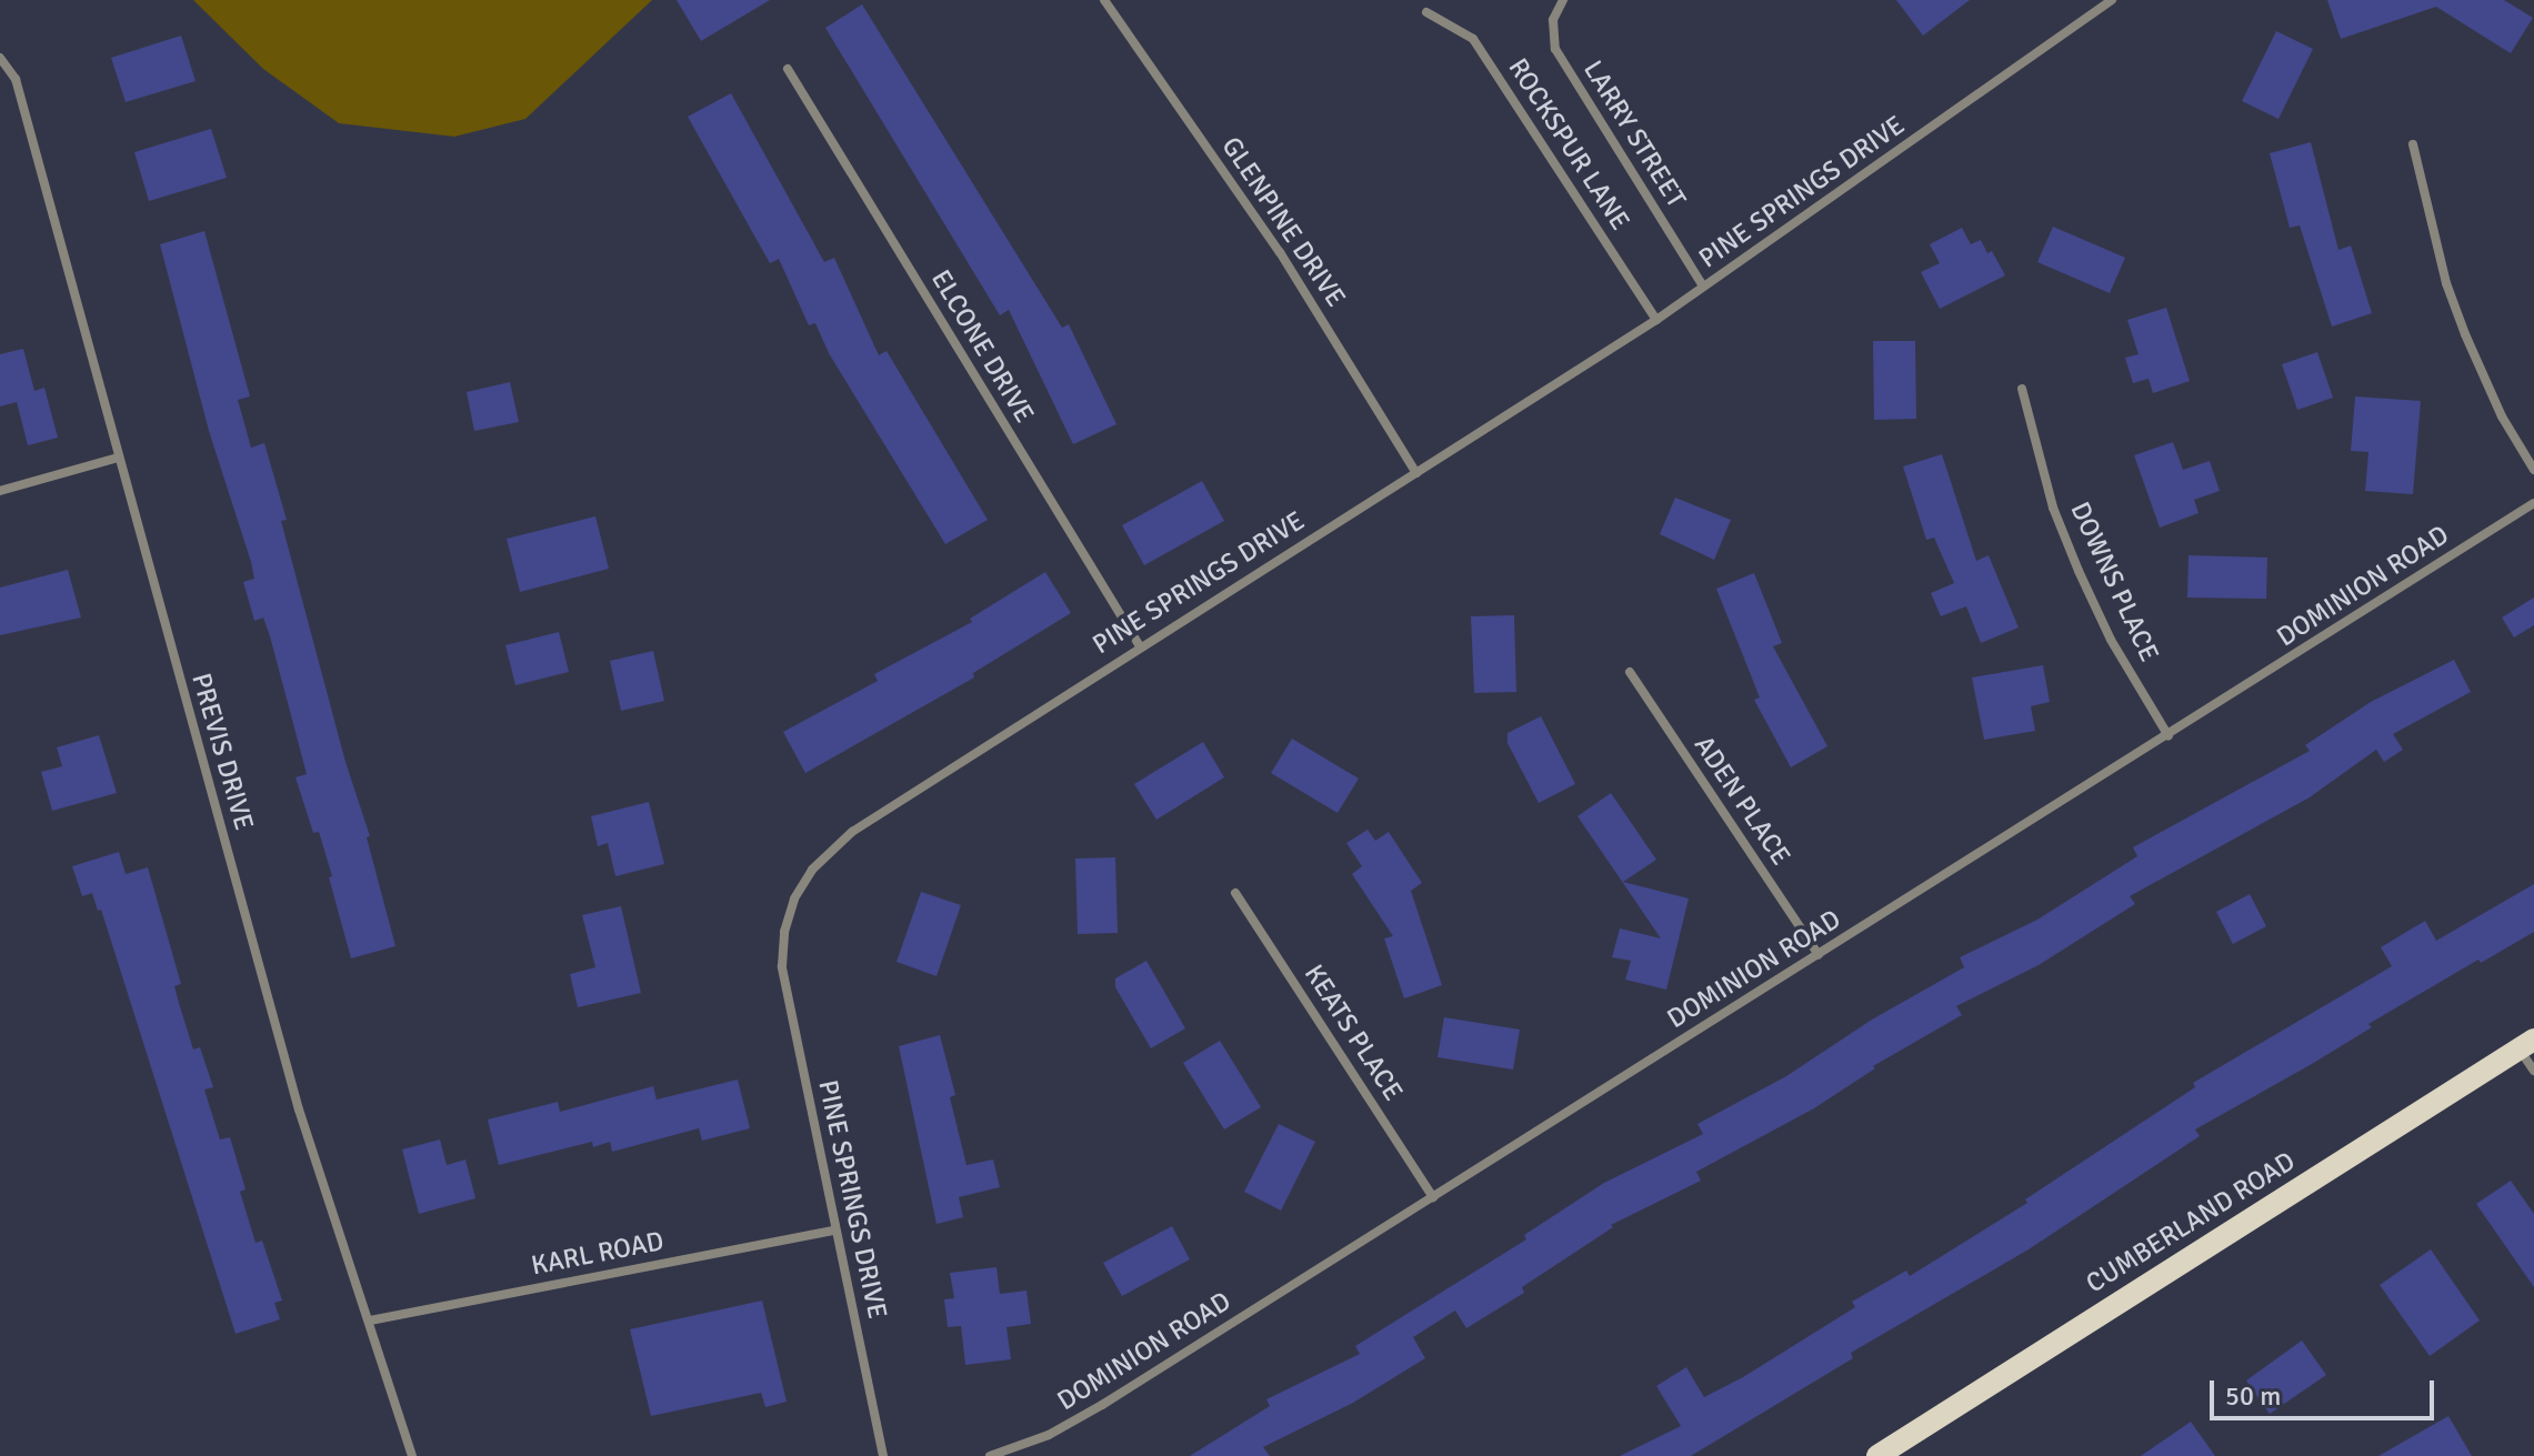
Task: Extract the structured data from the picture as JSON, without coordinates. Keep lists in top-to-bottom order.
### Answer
{
  "streets": {
    "main road": ["CUMBERLAND ROAD"],
    "street": [
      "LARRY STREET",
      "ROCKSPUR LANE",
      "PINE SPRINGS DRIVE",
      "GLENPINE DRIVE",
      "ELCONE DRIVE",
      "DOWNS PLACE",
      "DOMINION ROAD",
      "PREVIS DRIVE",
      "ADEN PLACE",
      "KEATS PLACE",
      "KARL ROAD"
    ]
  },
  "crossings": [
    ["LARRY STREET", "PINE SPRINGS DRIVE"],
    ["ROCKSPUR LANE", "PINE SPRINGS DRIVE"],
    ["PINE SPRINGS DRIVE", "GLENPINE DRIVE"],
    ["PINE SPRINGS DRIVE", "ELCONE DRIVE"],
    ["PINE SPRINGS DRIVE", "KARL ROAD"],
    ["DOWNS PLACE", "DOMINION ROAD"],
    ["DOMINION ROAD", "ADEN PLACE"],
    ["DOMINION ROAD", "KEATS PLACE"],
    ["PREVIS DRIVE", "KARL ROAD"]
  ],
  "scale_bar": "50 m"
}
